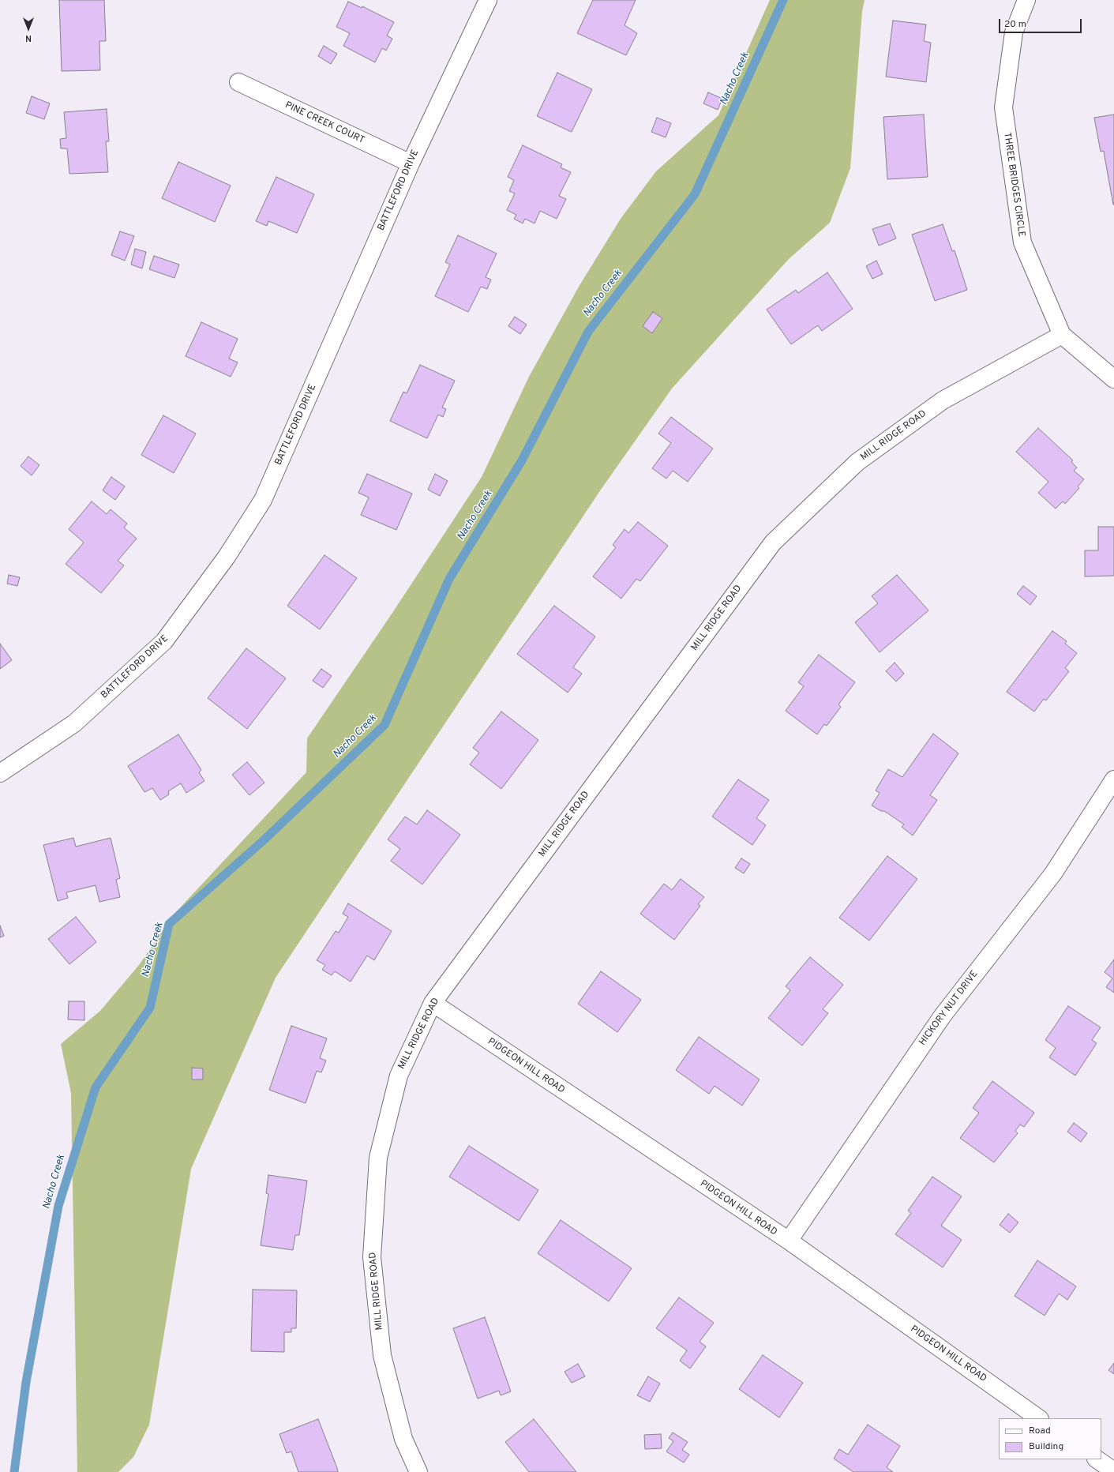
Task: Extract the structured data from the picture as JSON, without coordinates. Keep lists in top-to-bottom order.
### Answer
{
  "streets": {
    "street": [
      "PINE CREEK COURT",
      "THREE BRIDGES CIRCLE",
      "BATTLEFORD DRIVE",
      "MILL RIDGE ROAD",
      "HICKORY NUT DRIVE",
      "PIDGEON HILL ROAD"
    ]
  },
  "crossings": [
    ["PINE CREEK COURT", "BATTLEFORD DRIVE"],
    ["THREE BRIDGES CIRCLE", "MILL RIDGE ROAD"],
    ["MILL RIDGE ROAD", "PIDGEON HILL ROAD"],
    ["HICKORY NUT DRIVE", "PIDGEON HILL ROAD"]
  ],
  "water": ["Nacho Creek"],
  "legend": ["Road", "Building"],
  "scale_bar": "20 m",
  "north": "bottom"
}
